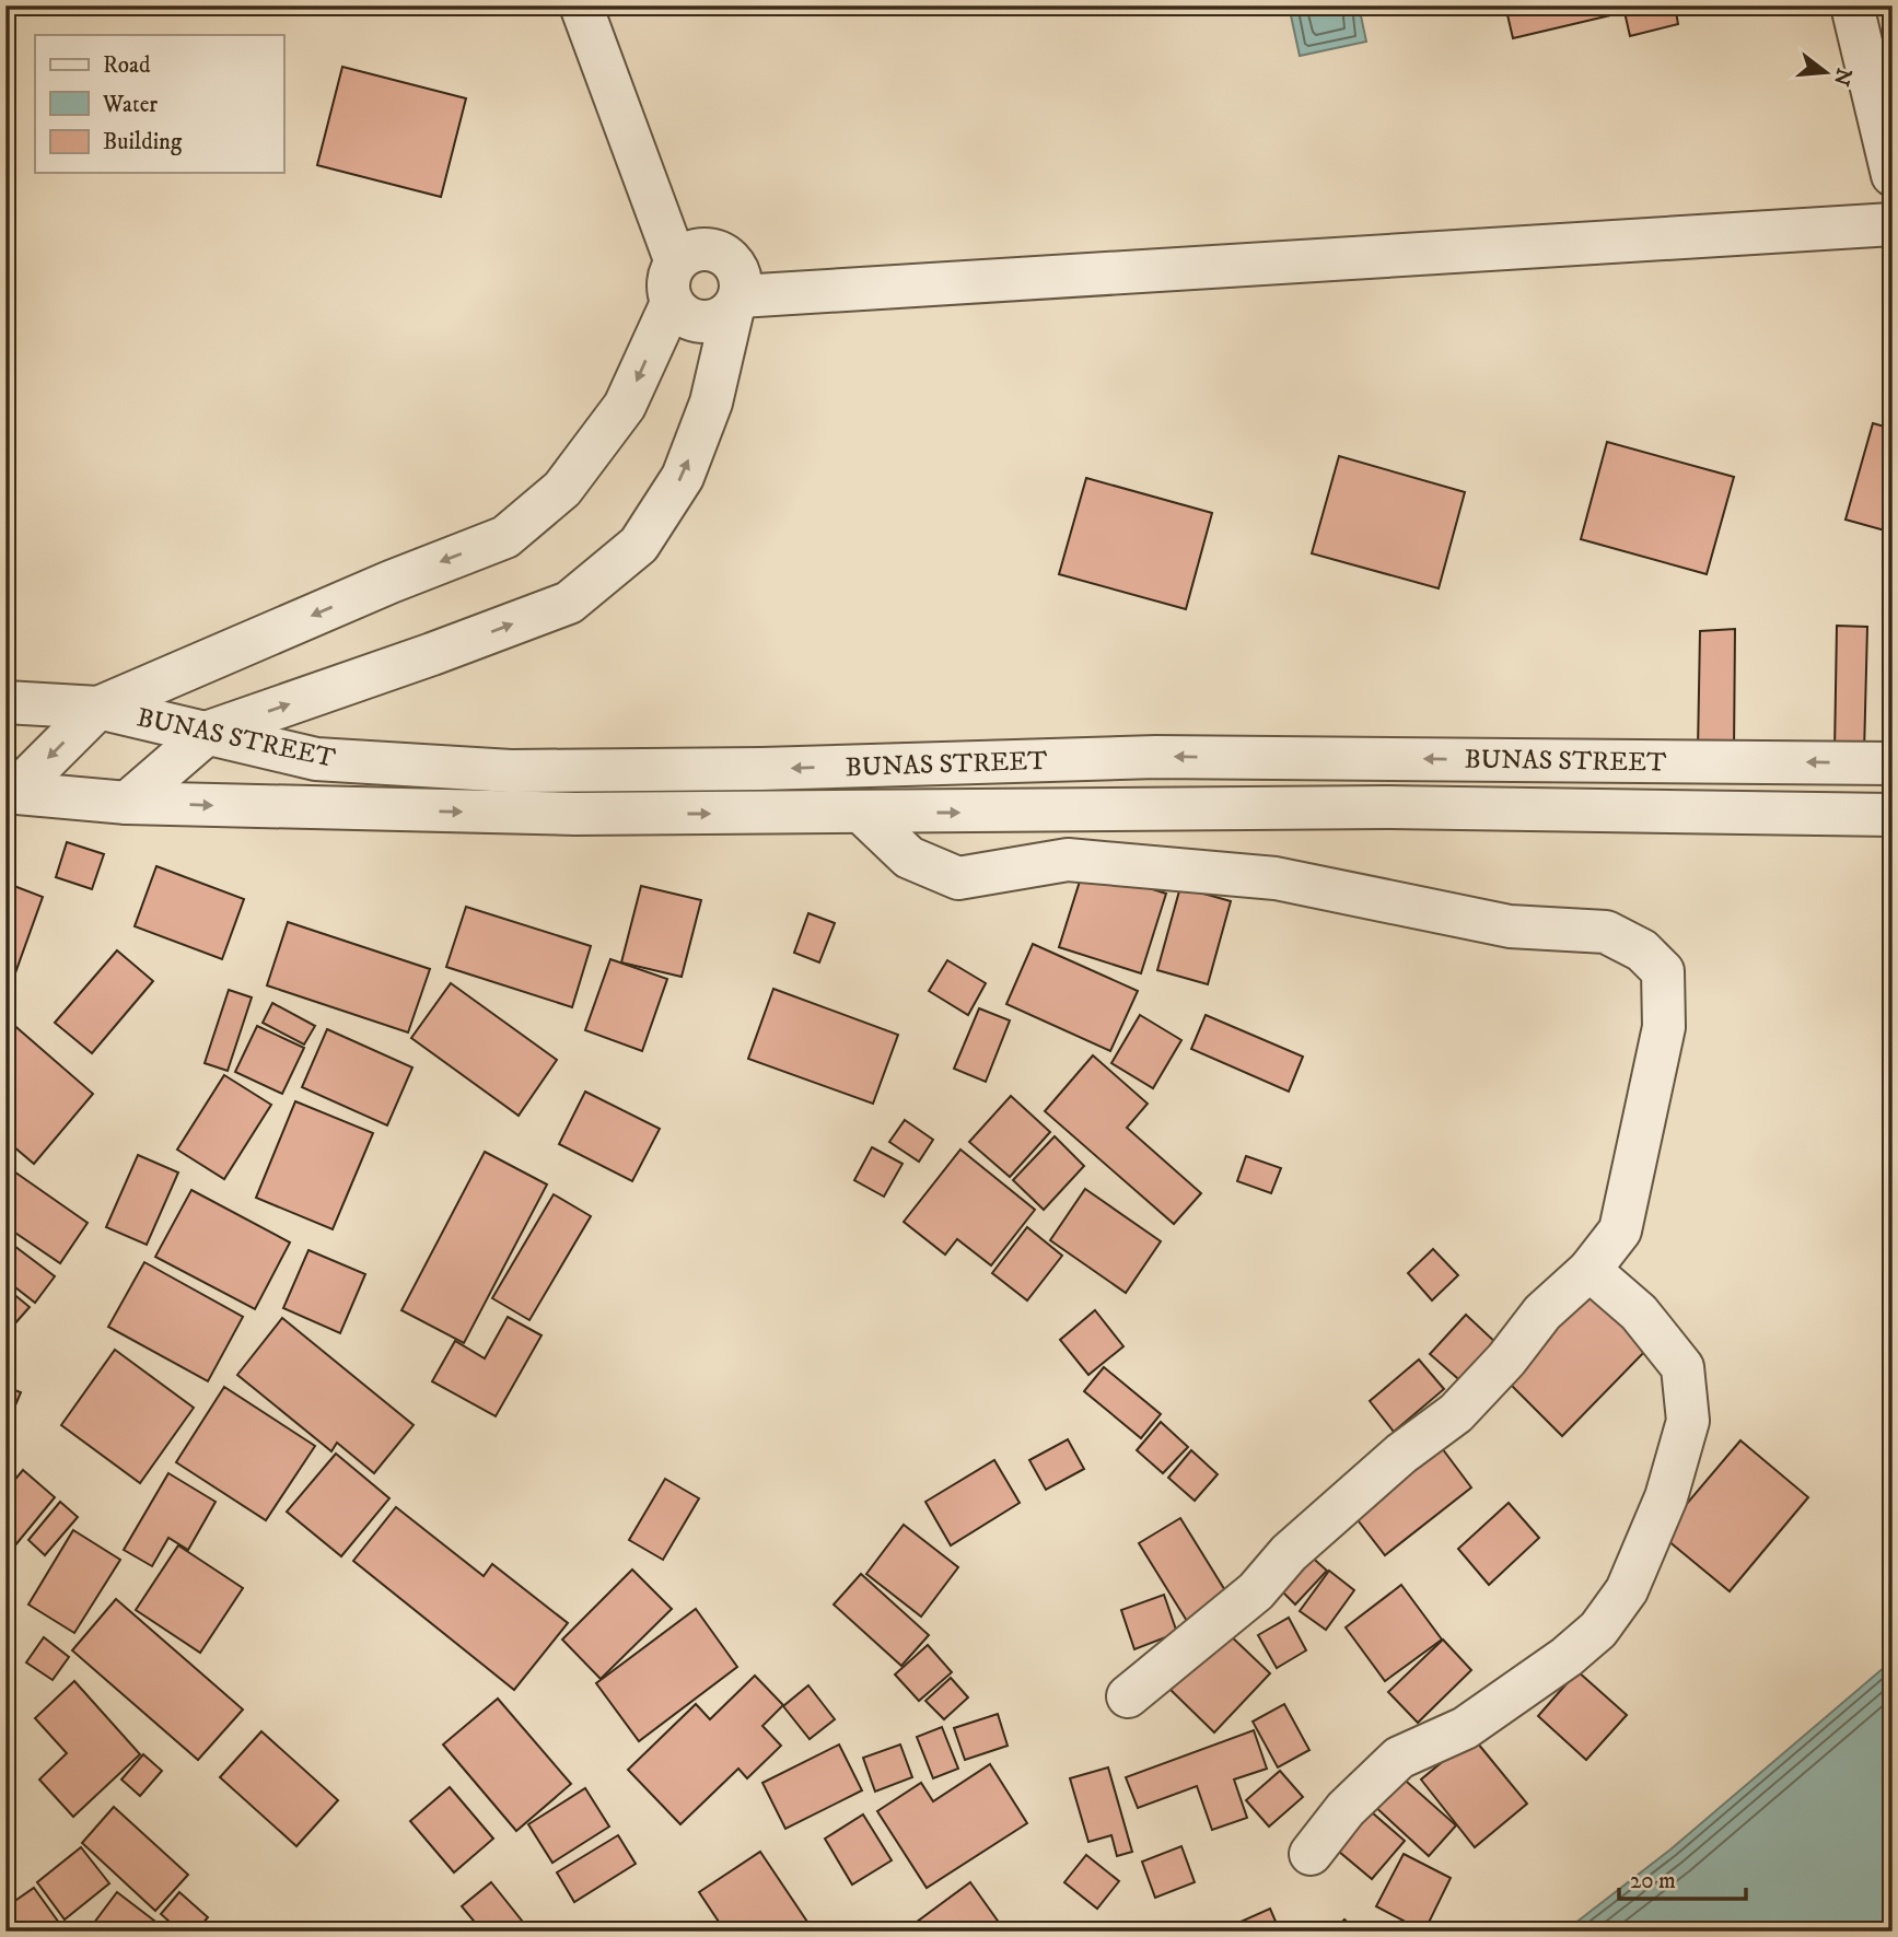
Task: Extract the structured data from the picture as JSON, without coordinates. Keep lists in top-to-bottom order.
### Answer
{
  "streets": {
    "street": ["BUNAS STREET"]
  },
  "legend": ["Road", "Water", "Building"],
  "scale_bar": "20 m",
  "north": "right"
}
